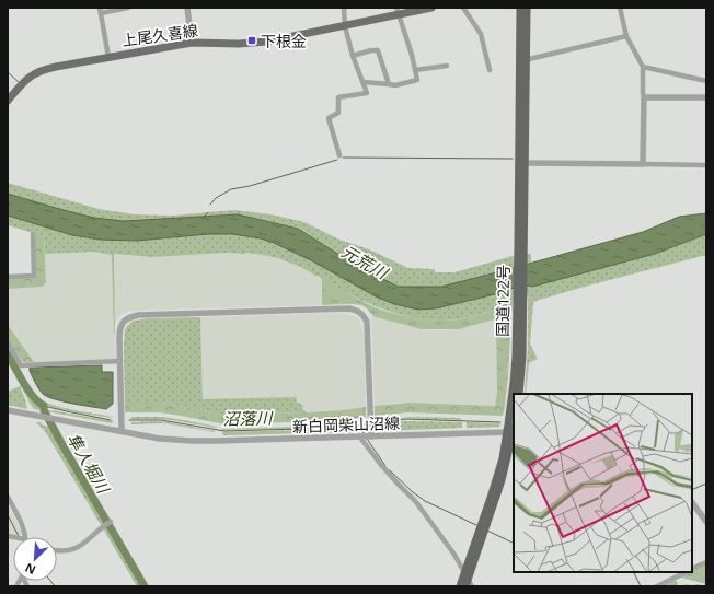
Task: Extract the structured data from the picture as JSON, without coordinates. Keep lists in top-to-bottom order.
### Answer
{
  "streets": {
    "highway": ["国道122号"],
    "main road": ["上尾久喜線"],
    "street": ["新白岡柴山沼線"]
  },
  "crossings": [
    ["国道122号", "新白岡柴山沼線"]
  ],
  "water": ["元荒川", "沼落川", "隼人堀川"],
  "places": {
    "transit": ["下根金"]
  },
  "north": "bottom left"
}
